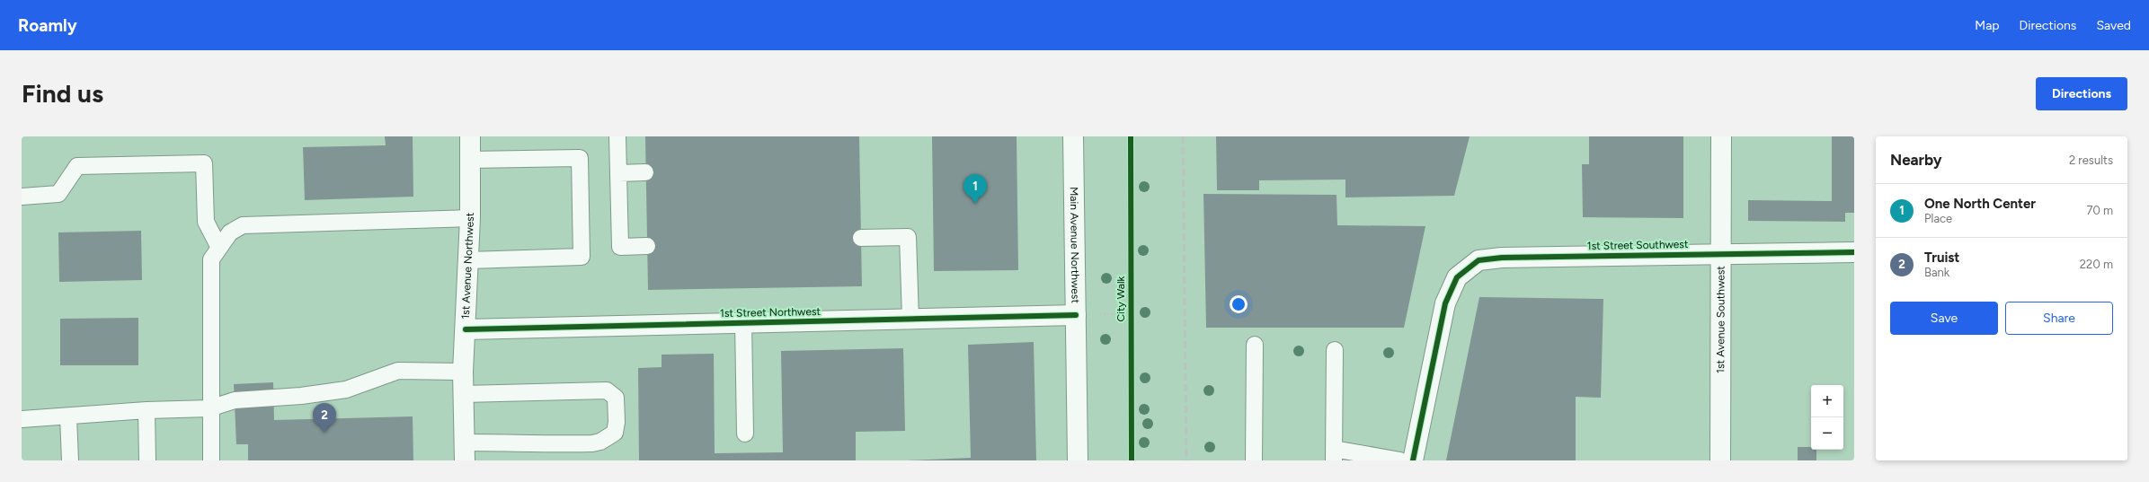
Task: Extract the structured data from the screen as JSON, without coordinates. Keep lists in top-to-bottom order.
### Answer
{
  "streets": {
    "street": [
      "Main Avenue Northwest",
      "1st Street Southwest",
      "1st Avenue Northwest",
      "1st Street Northwest",
      "1st Avenue Southwest"
    ],
    "cycle path": ["City Walk"]
  },
  "crossings": [
    ["Main Avenue Northwest", "1st Street Northwest"],
    ["1st Street Southwest", "1st Avenue Southwest"],
    ["1st Avenue Northwest", "1st Street Northwest"]
  ],
  "page": {
    "header": "Roamly",
    "nav": ["Map", "Directions", "Saved"],
    "buttons": [
      "Directions",
      ["Save", "Share"]
    ],
    "title": "Find us",
    "heading": ["Nearby", "2 results"],
    "pins": ["1", "2"],
    "list": [
      {
        "mark": "1",
        "name": "One North Center",
        "note": "Place",
        "value": "70 m"
      },
      {
        "mark": "2",
        "name": "Truist",
        "note": "Bank",
        "value": "220 m"
      }
    ],
    "map_buttons": ["+", "−"]
  }
}
